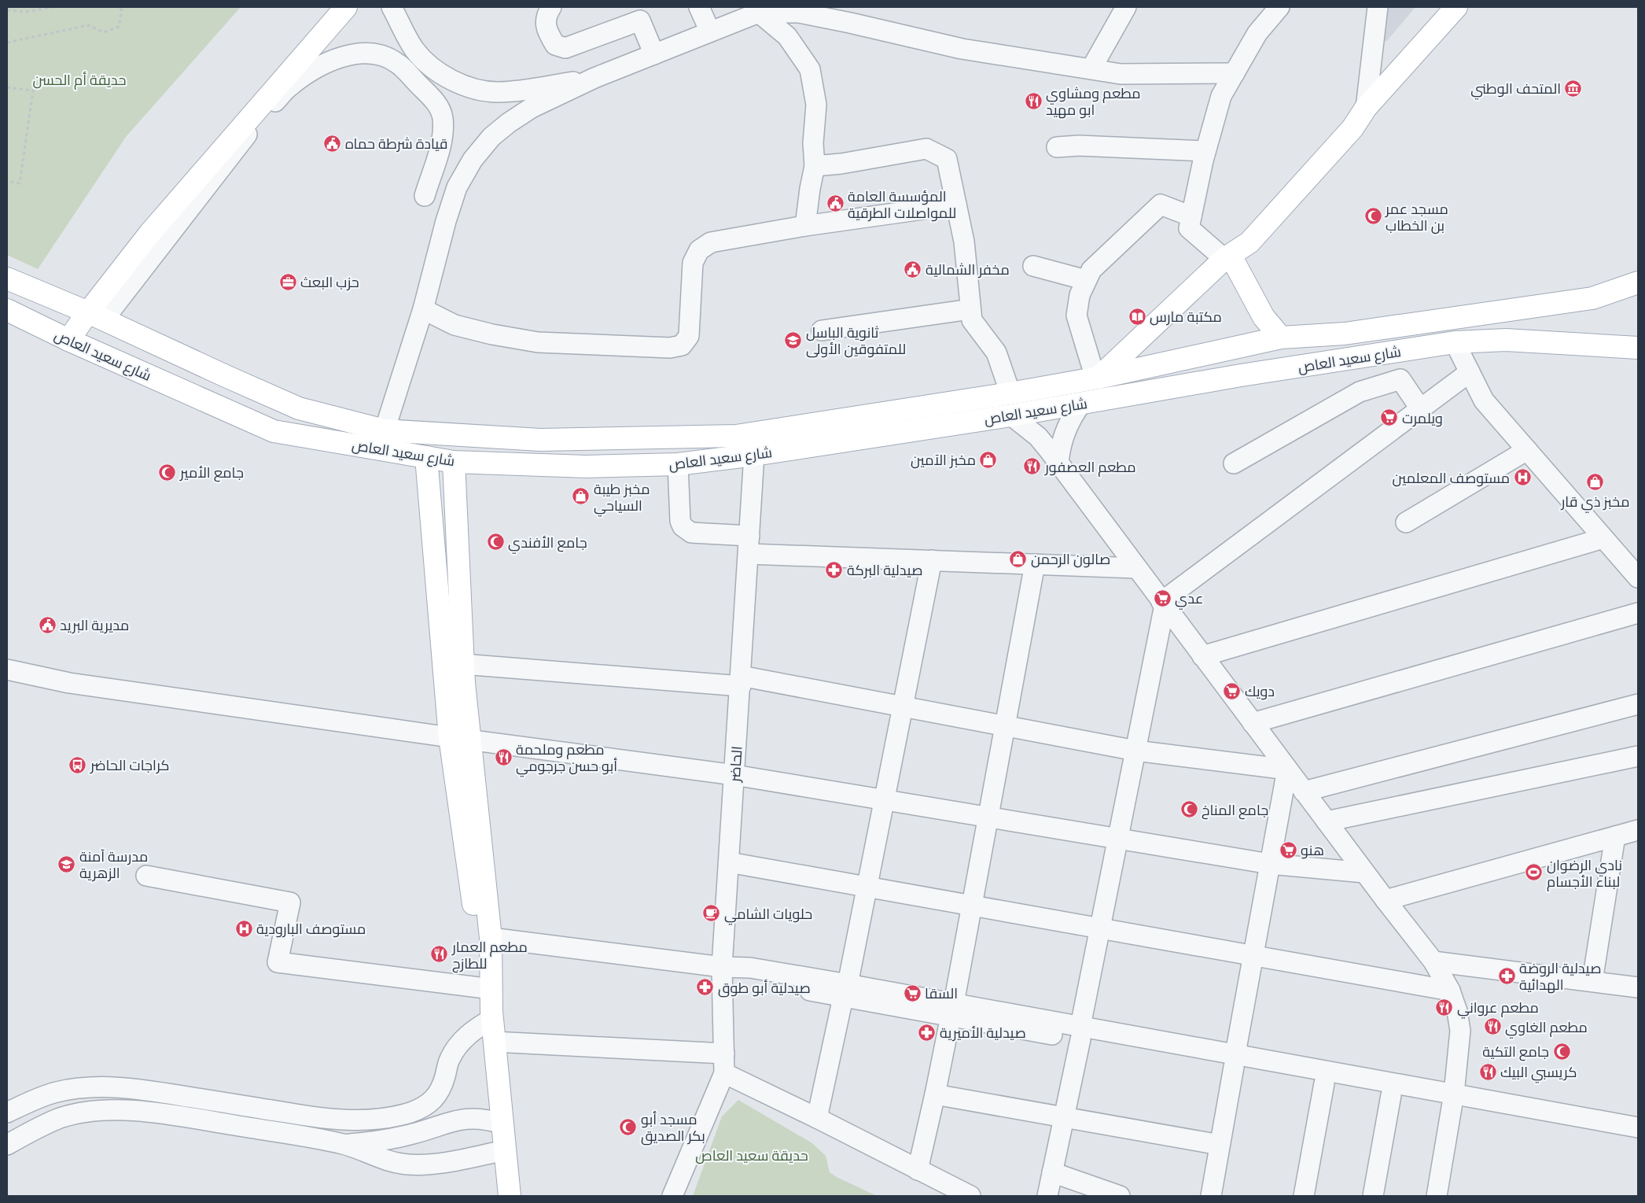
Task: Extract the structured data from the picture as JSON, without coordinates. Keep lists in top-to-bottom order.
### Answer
{
  "streets": {
    "main road": ["شارع سعيد العاص"],
    "street": ["الحاضر"]
  },
  "crossings": [
    ["شارع سعيد العاص", "الحاضر"]
  ],
  "parks": ["حديقة أم الحسن", "حديقة سعيد العاص"],
  "places": {
    "museum": ["المتحف الوطني"],
    "restaurant": [
      "مطعم ومشاوي ابو مهيد",
      "مطعم العصفور",
      "مطعم وملحمة أبو حسن جرجومي",
      "مطعم العمار للطازج",
      "مطعم عرواني",
      "مطعم الغاوي",
      "كريسبي البيك"
    ],
    "public building": [
      "قيادة شرطة حماه",
      "المؤسسة العامة للمواصلات الطرقية",
      "مخفر الشمالية",
      "مديرية البريد"
    ],
    "mosque": [
      "مسجد عمر بن الخطاب",
      "جامع الأمير",
      "جامع الأفندي",
      "جامع المناخ",
      "جامع التكية",
      "مسجد أبو بكر الصديق"
    ],
    "office": ["حزب البعث"],
    "library": ["مكتبة مارس"],
    "school or university": ["ثانوية الباسل للمتفوقين الأولى", "مدرسة آمنة الزهرية"],
    "supermarket": [
      "ويلمرت",
      "عدي",
      "دويك",
      "هنو",
      "السقا"
    ],
    "shop": [
      "مخبز الآمين",
      "مخبز ذي قار",
      "مخبز طيبة السياحي",
      "صالون الرحمن"
    ],
    "hospital": ["مستوصف المعلمين", "مستوصف البارودية"],
    "pharmacy": [
      "صيدلية البركة",
      "صيدلية الروضة الهدائية",
      "صيدلية أبو طوق",
      "صيدلية الأميرية"
    ],
    "bus stop": ["كراجات الحاضر"],
    "sports": ["نادي الرضوان لبناء الأجسام"],
    "cafe": ["حلويات الشامي"]
  }
}
